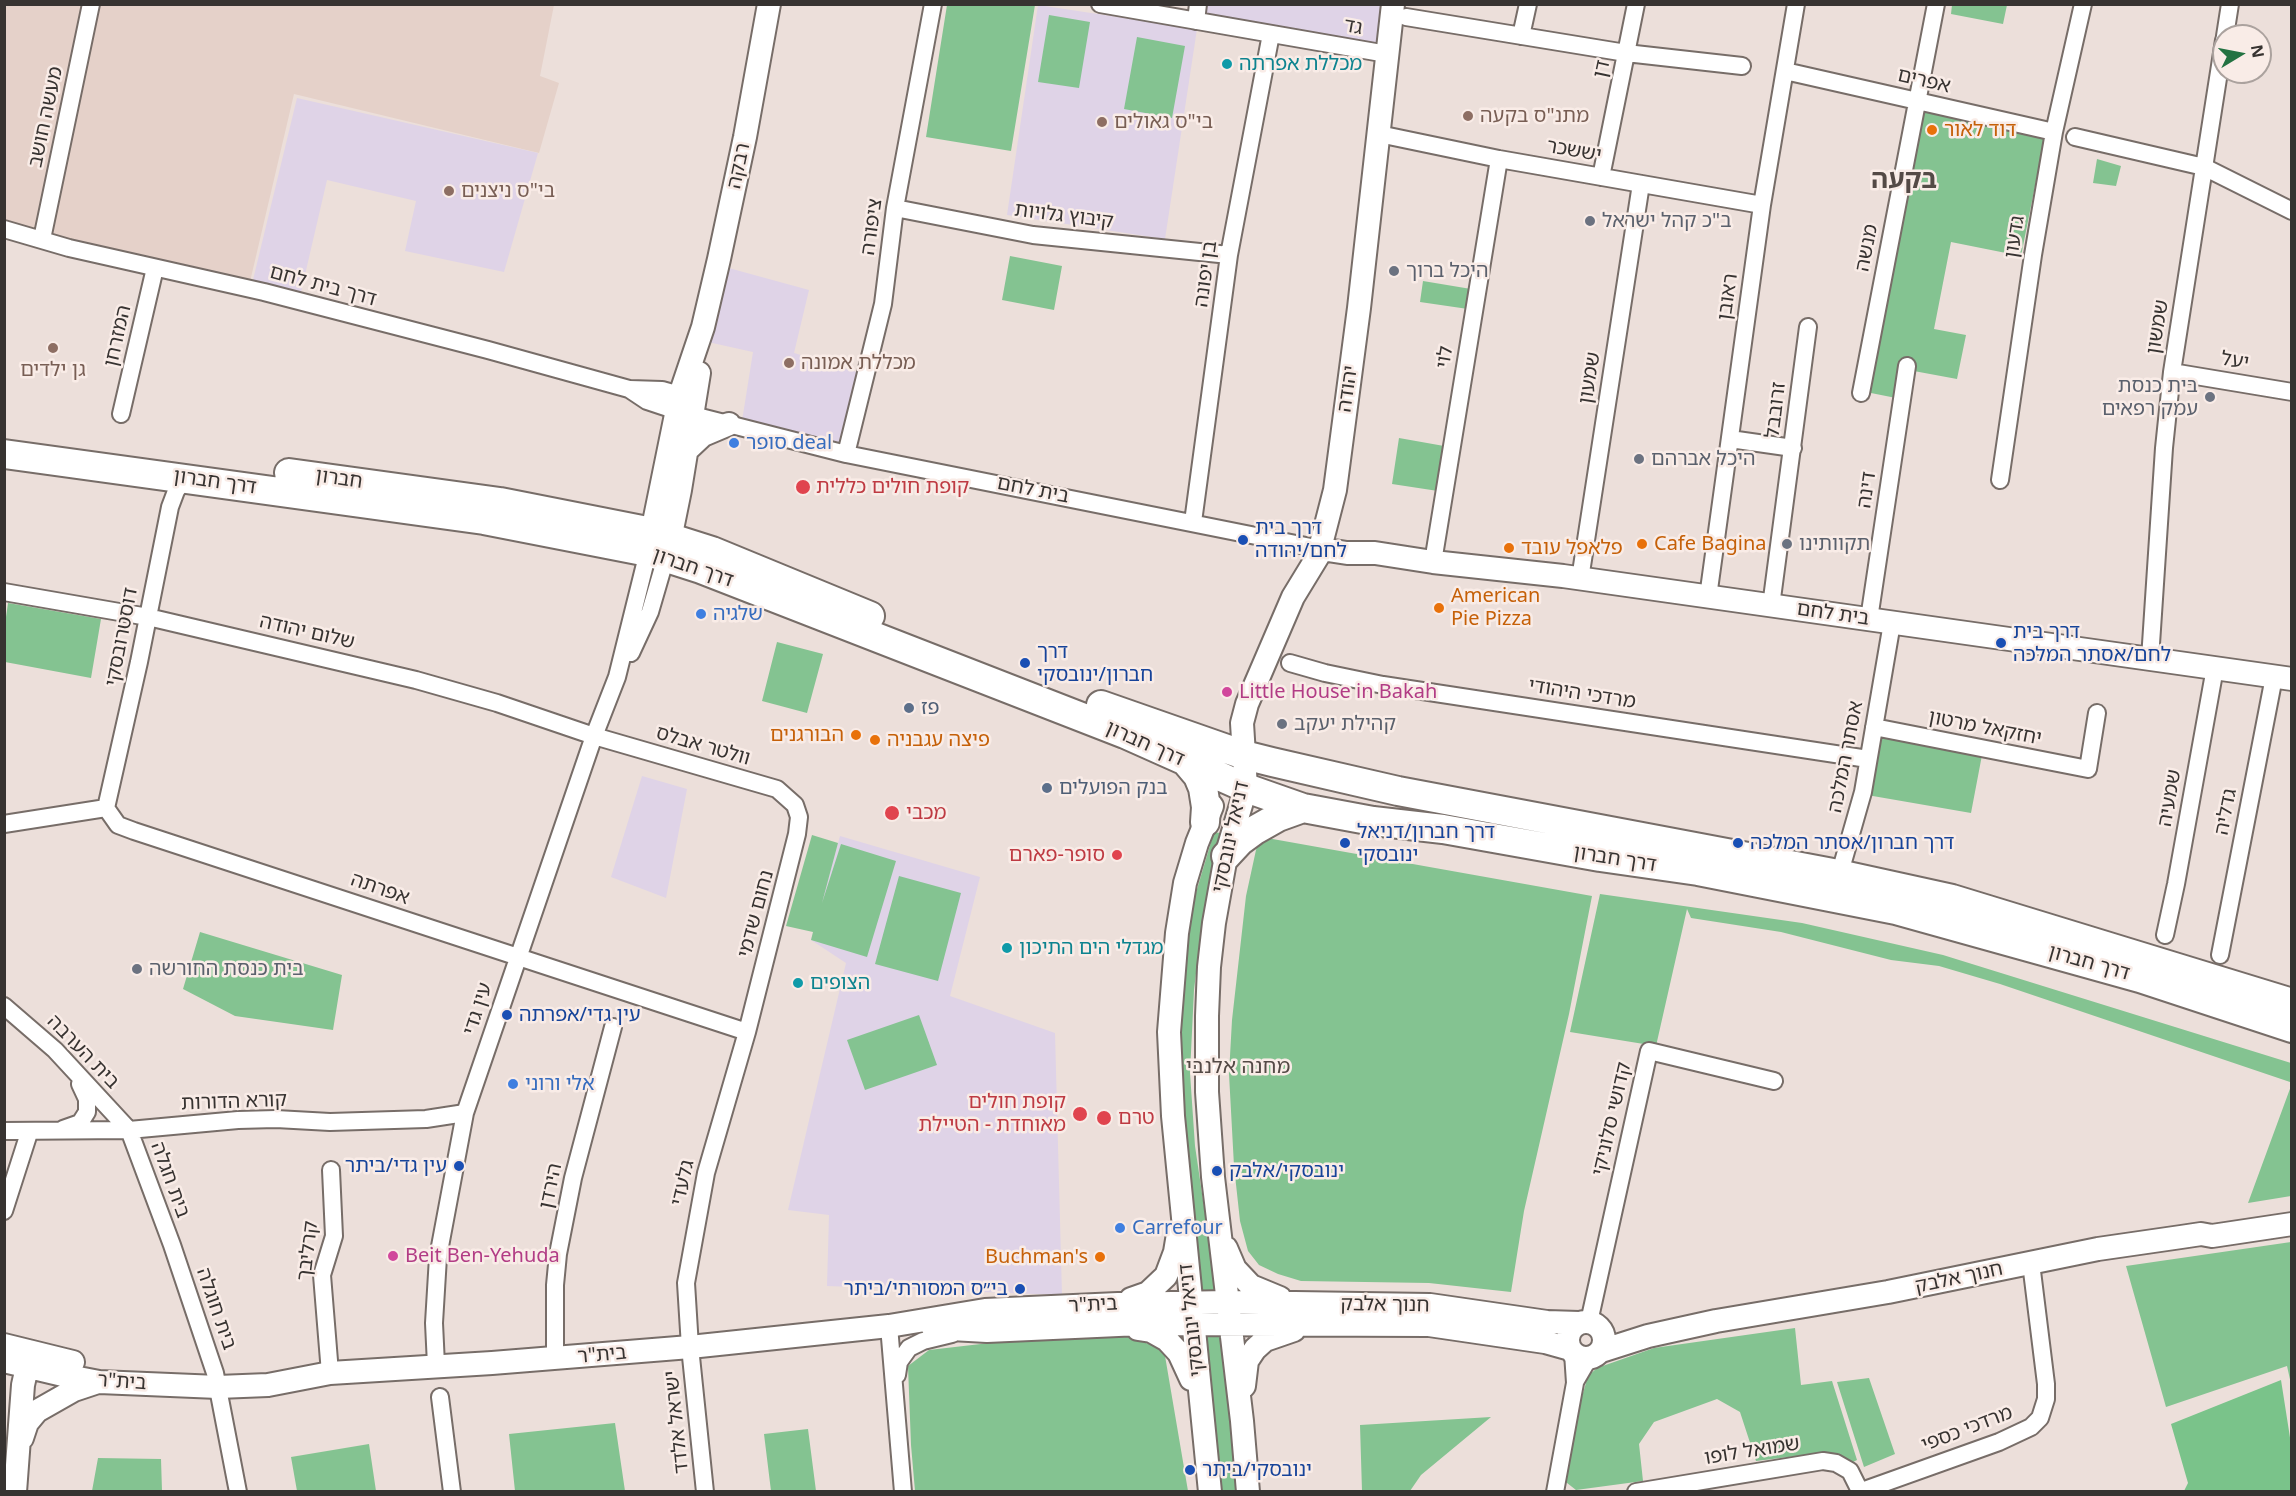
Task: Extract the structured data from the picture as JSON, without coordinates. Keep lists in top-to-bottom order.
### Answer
{
  "streets": {
    "highway": ["חברון", "דרך חברון"],
    "street": [
      "גד",
      "דן",
      "אפרים",
      "מעשה חושב",
      "יששכר",
      "רבקה",
      "קיבוץ גלויות",
      "ציפורה",
      "גדעון",
      "מנשה",
      "בן יפונה",
      "דרך בית לחם",
      "ראובן",
      "שמשון",
      "המזרחן",
      "לוי",
      "יעל",
      "שמעון",
      "יהודה",
      "זרובבל",
      "בית לחם",
      "דינה",
      "שלום יהודה",
      "דוסטרובסקי",
      "מרדכי היהודי",
      "יחזקאל מרטון",
      "וולטר אבלס",
      "אסתר המלכה",
      "שמעיה",
      "גדליה",
      "דניאל ינובסקי",
      "אפרתה",
      "נחום שדמי",
      "עין גדי",
      "בית הערבה",
      "קורא הדורות",
      "קדושי סלוניקי",
      "בית חגלה",
      "גלעדי",
      "הירדן",
      "קרליבך",
      "חנוך אלבק",
      "בית\"ר",
      "בית חוגלה",
      "ישראל אלדד",
      "מרדכי כספי",
      "שמואל לופו"
    ]
  },
  "crossings": [
    ["גד", "בן יפונה"],
    ["גד", "יהודה"],
    ["דן", "יששכר"],
    ["אפרים", "גדעון"],
    ["אפרים", "מנשה"],
    ["אפרים", "ראובן"],
    ["מעשה חושב", "דרך בית לחם"],
    ["יששכר", "ראובן"],
    ["יששכר", "לוי"],
    ["יששכר", "שמעון"],
    ["יששכר", "יהודה"],
    ["רבקה", "דרך בית לחם"],
    ["רבקה", "חברון"],
    ["רבקה", "דרך חברון"],
    ["רבקה", "בית לחם"],
    ["רבקה", "עין גדי"],
    ["קיבוץ גלויות", "ציפורה"],
    ["קיבוץ גלויות", "בן יפונה"],
    ["ציפורה", "בית לחם"],
    ["בן יפונה", "בית לחם"],
    ["דרך בית לחם", "המזרחן"],
    ["דרך בית לחם", "בית לחם"],
    ["ראובן", "בית לחם"],
    ["שמשון", "יעל"],
    ["שמשון", "בית לחם"],
    ["לוי", "בית לחם"],
    ["שמעון", "בית לחם"],
    ["יהודה", "דרך חברון"],
    ["יהודה", "בית לחם"],
    ["יהודה", "דניאל ינובסקי"],
    ["זרובבל", "בית לחם"],
    ["חברון", "דרך חברון"],
    ["חברון", "עין גדי"],
    ["דרך חברון", "דוסטרובסקי"],
    ["דרך חברון", "אסתר המלכה"],
    ["דרך חברון", "דניאל ינובסקי"],
    ["דרך חברון", "עין גדי"],
    ["בית לחם", "דינה"],
    ["בית לחם", "אסתר המלכה"],
    ["בית לחם", "שמעיה"],
    ["בית לחם", "גדליה"],
    ["שלום יהודה", "דוסטרובסקי"],
    ["שלום יהודה", "וולטר אבלס"],
    ["שלום יהודה", "עין גדי"],
    ["דוסטרובסקי", "אפרתה"],
    ["מרדכי היהודי", "אסתר המלכה"],
    ["יחזקאל מרטון", "אסתר המלכה"],
    ["וולטר אבלס", "נחום שדמי"],
    ["וולטר אבלס", "עין גדי"],
    ["דניאל ינובסקי", "חנוך אלבק"],
    ["דניאל ינובסקי", "בית\"ר"],
    ["אפרתה", "נחום שדמי"],
    ["אפרתה", "עין גדי"],
    ["אפרתה", "גלעדי"],
    ["נחום שדמי", "גלעדי"],
    ["עין גדי", "קורא הדורות"],
    ["עין גדי", "בית\"ר"],
    ["בית הערבה", "קורא הדורות"],
    ["בית הערבה", "בית חגלה"],
    ["קורא הדורות", "בית חגלה"],
    ["קדושי סלוניקי", "חנוך אלבק"],
    ["בית חגלה", "בית חוגלה"],
    ["גלעדי", "בית\"ר"],
    ["גלעדי", "ישראל אלדד"],
    ["הירדן", "בית\"ר"],
    ["קרליבך", "בית\"ר"],
    ["חנוך אלבק", "בית\"ר"],
    ["חנוך אלבק", "מרדכי כספי"],
    ["בית\"ר", "בית חוגלה"],
    ["בית\"ר", "ישראל אלדד"],
    ["מרדכי כספי", "שמואל לופו"]
  ],
  "districts": ["בקעה", "מחנה אלנבי"],
  "places": [
    "מכללת אפרתה",
    "מתנ\"ס בקעה",
    "בי\"ס גאולים",
    "דוד לאור",
    "בי\"ס ניצנים",
    "ב\"כ קהל ישראל",
    "היכל ברוך",
    "גן ילדים",
    "מכללת אמונה",
    "בית כנסת עמק רפאים",
    "סופר deal",
    "היכל אברהם",
    "קופת חולים כללית",
    "דרך בית לחם/יהודה",
    "Cafe Bagina",
    "תקוותינו",
    "פלאפל עובד",
    "American Pie Pizza",
    "שלגיה",
    "דרך בית לחם/אסתר המלכה",
    "דרך חברון/ינובסקי",
    "Little House in Bakah",
    "פז",
    "קהילת יעקב",
    "הבורגנים",
    "פיצה עגבניה",
    "בנק הפועלים",
    "מכבי",
    "דרך חברון/דניאל ינובסקי",
    "דרך חברון/אסתר המלכה",
    "סופר-פארם",
    "מגדלי הים התיכון",
    "בית כנסת החורשה",
    "הצופים",
    "עין גדי/אפרתה",
    "אלי ורוני",
    "קופת חולים מאוחדת - הטיילת",
    "טרם",
    "עין גדי/ביתר",
    "ינובסקי/אלבק",
    "Carrefour",
    "Beit Ben-Yehuda",
    "Buchman's",
    "בי״ס המסורתי/ביתר",
    "ינובסקי/ביתר"
  ],
  "north": "right"
}
